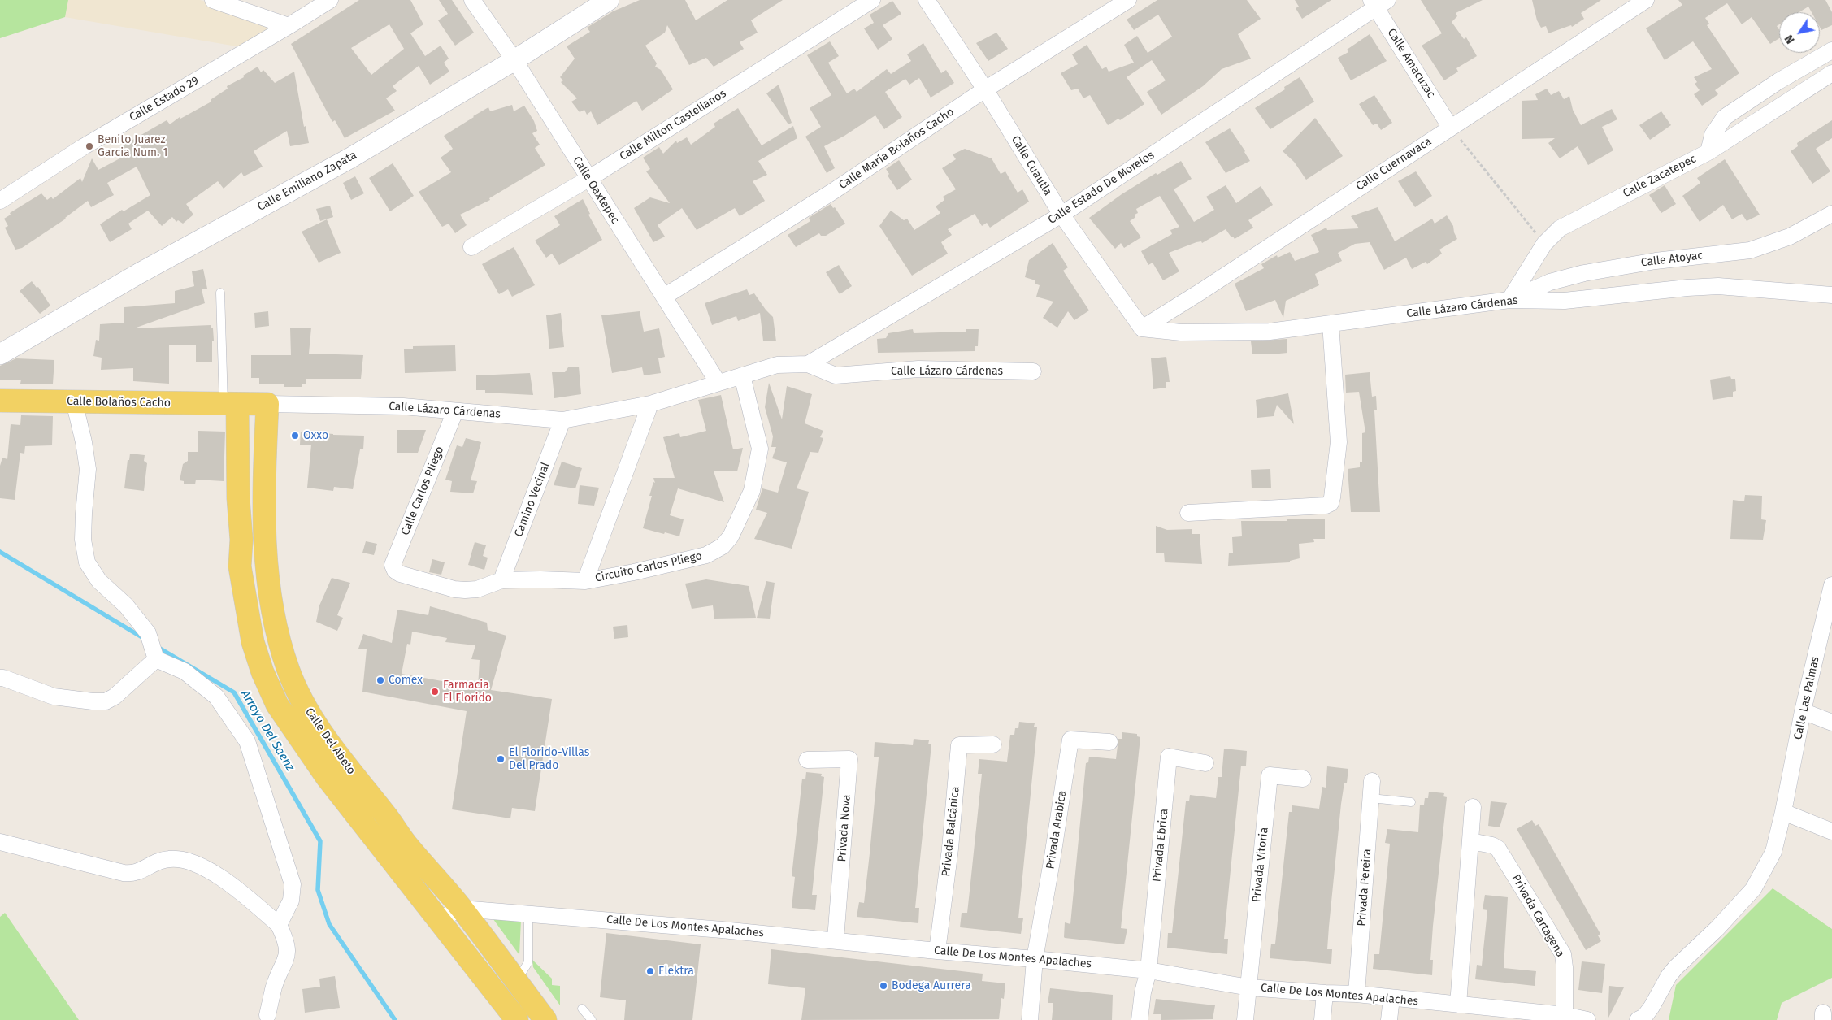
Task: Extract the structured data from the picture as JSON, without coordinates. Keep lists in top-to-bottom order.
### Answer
{
  "streets": {
    "main road": ["Calle Lázaro Cárdenas", "Calle Bolaños Cacho", "Calle Del Abeto"],
    "street": [
      "Calle Amacuzac",
      "Calle Estado 29",
      "Calle Milton Castellanos",
      "Calle María Bolaños Cacho",
      "Calle Cuernavaca",
      "Calle Cuautla",
      "Calle Zacatepec",
      "Calle Emiliano Zapata",
      "Calle Estado De Morelos",
      "Calle Oaxtepec",
      "Calle Atoyac",
      "Calle Carlos Pliego",
      "Camino Vecinal",
      "Circuito Carlos Pliego",
      "Calle Las Palmas",
      "Privada Nova",
      "Privada Arabica",
      "Privada Balcánica",
      "Privada Ebrica",
      "Privada Vitoria",
      "Privada Pereira",
      "Privada Cartagena",
      "Calle De Los Montes Apalaches"
    ]
  },
  "crossings": [
    ["Calle Amacuzac", "Calle Cuernavaca"],
    ["Calle Amacuzac", "Calle Estado De Morelos"],
    ["Calle Milton Castellanos", "Calle Oaxtepec"],
    ["Calle María Bolaños Cacho", "Calle Cuautla"],
    ["Calle María Bolaños Cacho", "Calle Oaxtepec"],
    ["Calle Cuernavaca", "Calle Cuautla"],
    ["Calle Cuernavaca", "Calle Lázaro Cárdenas"],
    ["Calle Cuautla", "Calle Estado De Morelos"],
    ["Calle Cuautla", "Calle Lázaro Cárdenas"],
    ["Calle Zacatepec", "Calle Atoyac"],
    ["Calle Zacatepec", "Calle Lázaro Cárdenas"],
    ["Calle Emiliano Zapata", "Calle Oaxtepec"],
    ["Calle Estado De Morelos", "Calle Lázaro Cárdenas"],
    ["Calle Oaxtepec", "Calle Lázaro Cárdenas"],
    ["Calle Atoyac", "Calle Lázaro Cárdenas"],
    ["Calle Lázaro Cárdenas", "Calle Bolaños Cacho"],
    ["Calle Lázaro Cárdenas", "Calle Carlos Pliego"],
    ["Calle Lázaro Cárdenas", "Camino Vecinal"],
    ["Calle Lázaro Cárdenas", "Circuito Carlos Pliego"],
    ["Calle Lázaro Cárdenas", "Calle Del Abeto"],
    ["Calle Bolaños Cacho", "Calle Del Abeto"],
    ["Calle Carlos Pliego", "Circuito Carlos Pliego"],
    ["Camino Vecinal", "Circuito Carlos Pliego"],
    ["Calle Del Abeto", "Calle De Los Montes Apalaches"],
    ["Privada Nova", "Calle De Los Montes Apalaches"],
    ["Privada Arabica", "Calle De Los Montes Apalaches"],
    ["Privada Balcánica", "Calle De Los Montes Apalaches"],
    ["Privada Ebrica", "Calle De Los Montes Apalaches"],
    ["Privada Vitoria", "Calle De Los Montes Apalaches"],
    ["Privada Pereira", "Calle De Los Montes Apalaches"],
    ["Privada Cartagena", "Calle De Los Montes Apalaches"]
  ],
  "water": ["Arroyo Del Saenz"],
  "places": [
    "Benito Juarez Garcia Num. 1",
    "Oxxo",
    "Comex",
    "Farmacia El Florido",
    "El Florido-Villas Del Prado",
    "Elektra",
    "Bodega Aurrera"
  ],
  "north": "bottom left"
}
